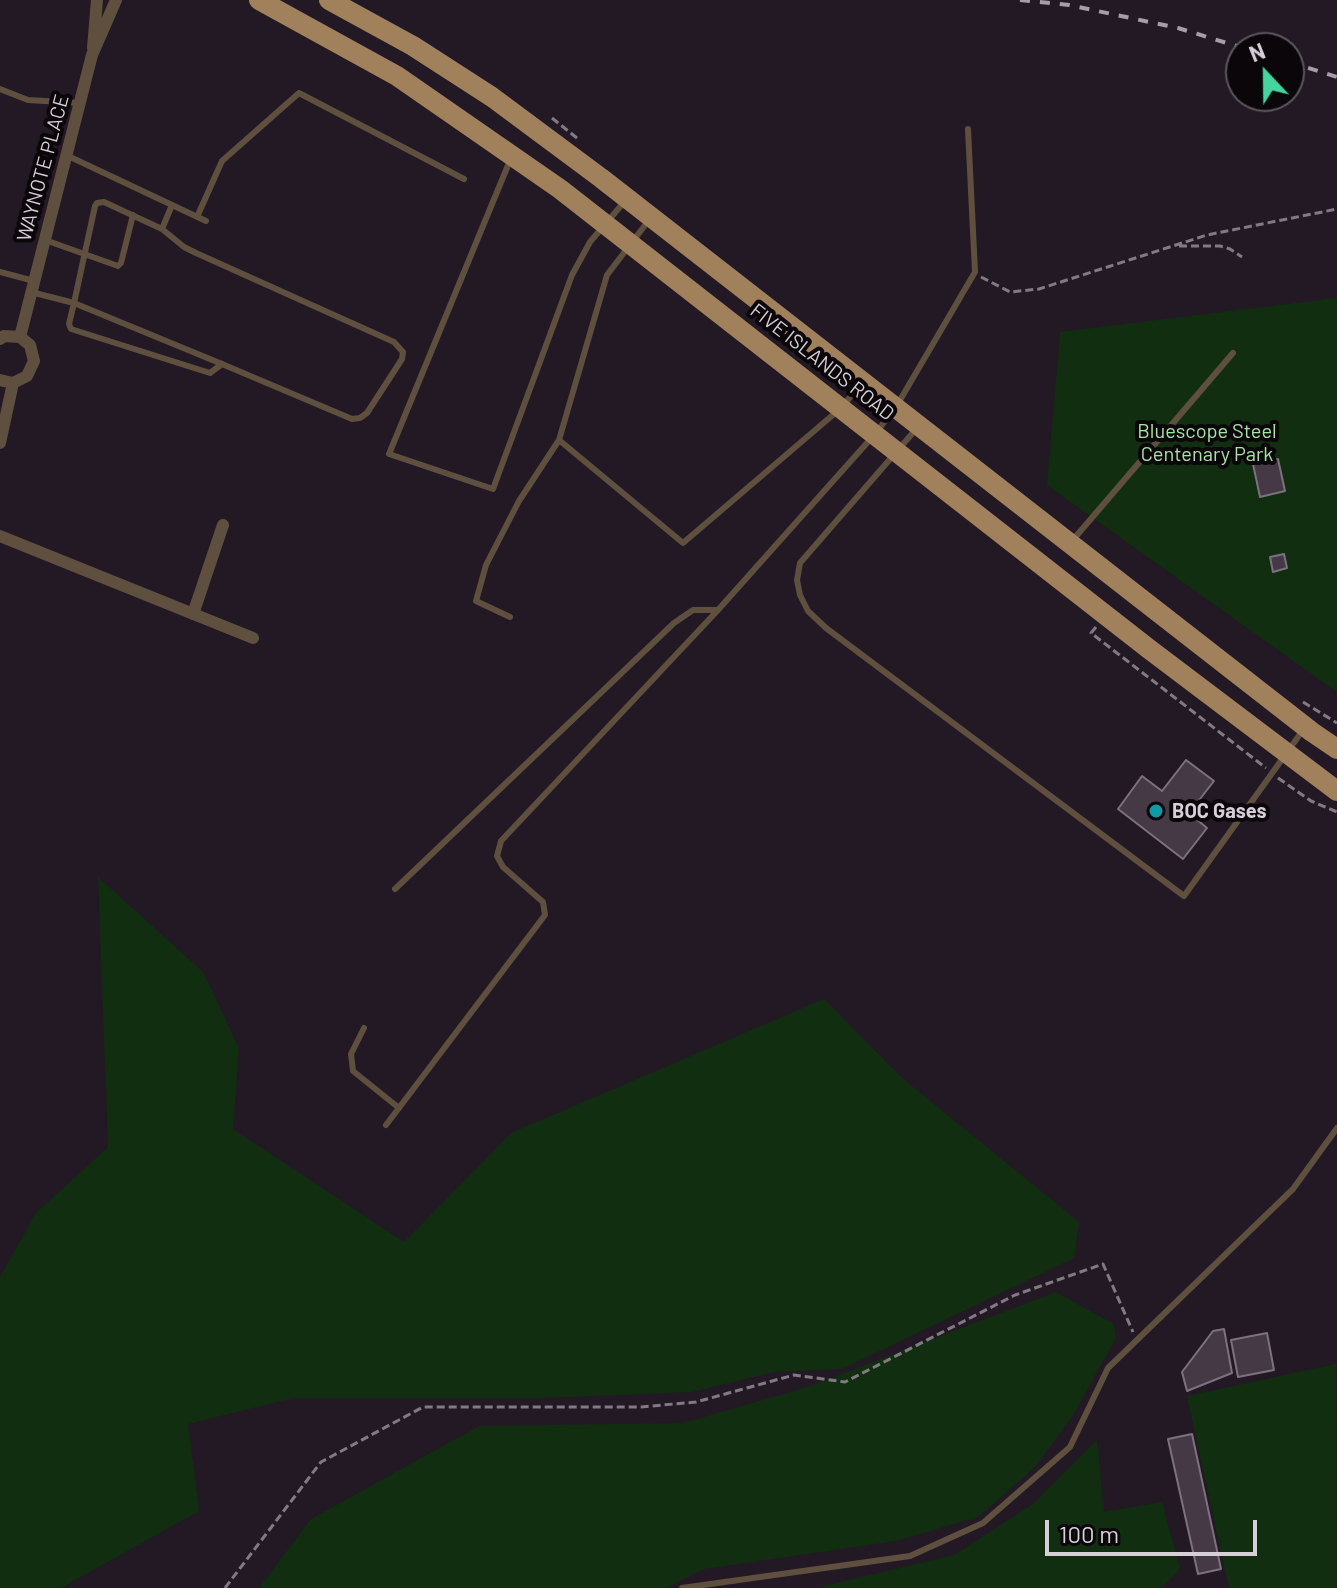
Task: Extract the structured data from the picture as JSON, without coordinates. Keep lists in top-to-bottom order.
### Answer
{
  "streets": {
    "main road": ["FIVE ISLANDS ROAD"],
    "street": ["WAYNOTE PLACE"]
  },
  "parks": ["Bluescope Steel Centenary Park"],
  "places": ["BOC Gases"],
  "scale_bar": "100 m",
  "north": "top"
}
